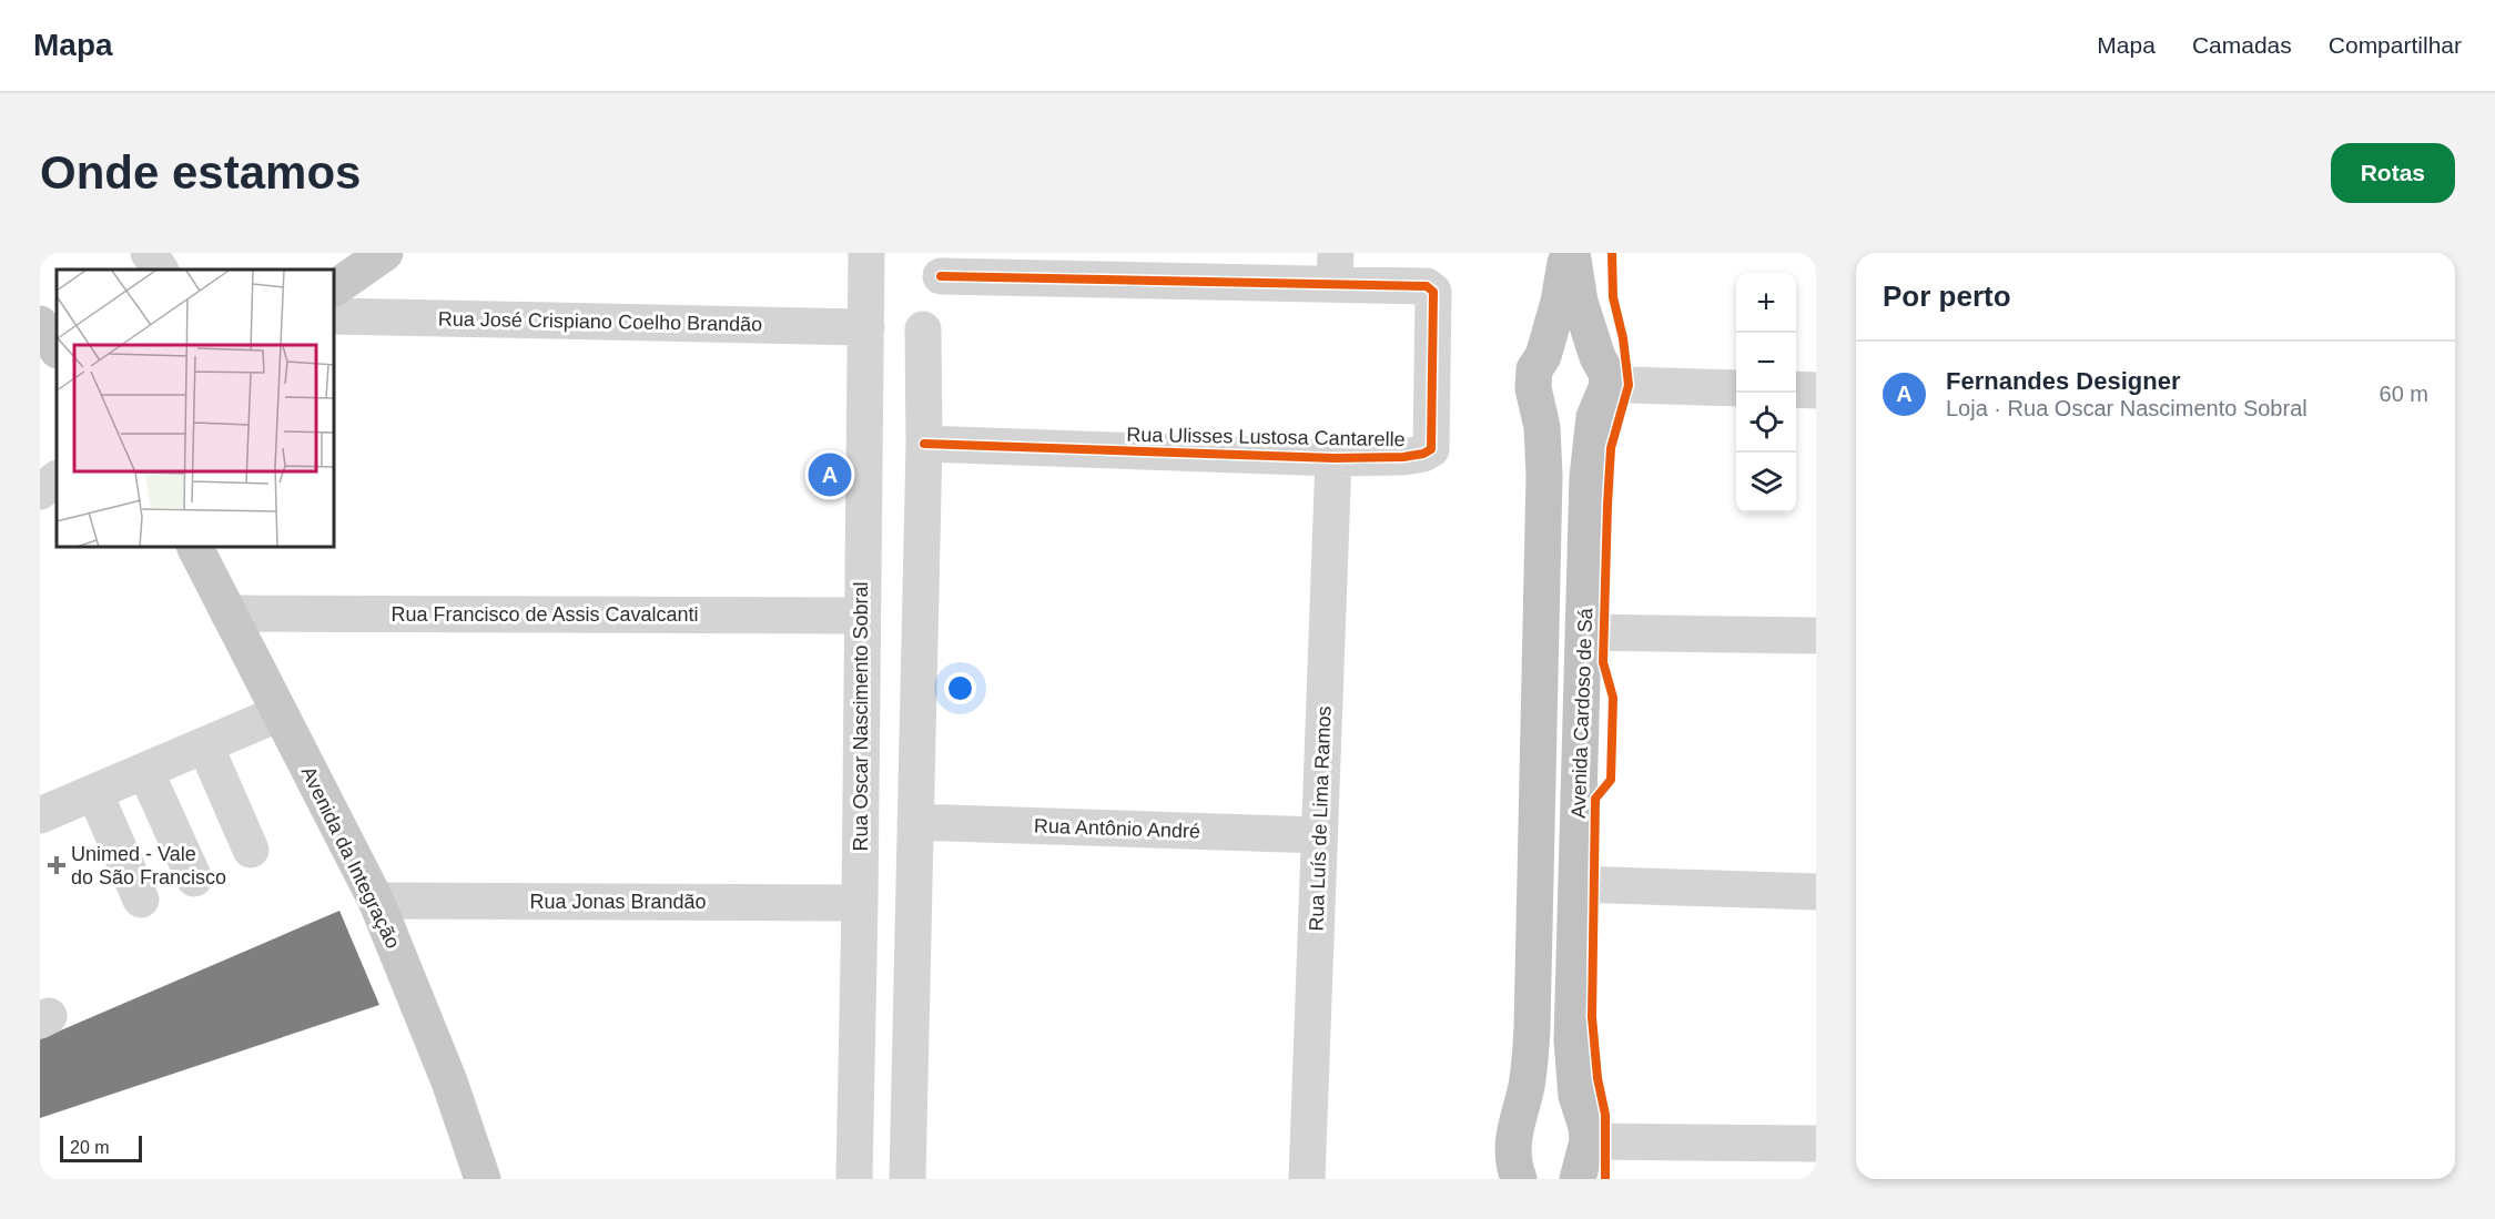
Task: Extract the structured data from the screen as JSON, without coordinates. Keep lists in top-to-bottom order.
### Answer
{
  "streets": {
    "highway": ["Avenida Cardoso de Sá"],
    "main road": ["Avenida da Integração"],
    "street": [
      "Rua José Crispiano Coelho Brandão",
      "Rua Ulisses Lustosa Cantarelle",
      "Rua Francisco de Assis Cavalcanti",
      "Rua Oscar Nascimento Sobral",
      "Rua Luís de Lima Ramos",
      "Rua Antônio André",
      "Rua Jonas Brandão"
    ]
  },
  "crossings": [
    ["Rua José Crispiano Coelho Brandão", "Rua Oscar Nascimento Sobral"],
    ["Rua Ulisses Lustosa Cantarelle", "Rua Luís de Lima Ramos"],
    ["Rua Francisco de Assis Cavalcanti", "Rua Oscar Nascimento Sobral"],
    ["Rua Francisco de Assis Cavalcanti", "Avenida da Integração"],
    ["Rua Oscar Nascimento Sobral", "Rua Jonas Brandão"],
    ["Rua Luís de Lima Ramos", "Rua Antônio André"],
    ["Avenida da Integração", "Rua Jonas Brandão"]
  ],
  "places": {
    "health": ["Unimed - Vale do São Francisco"]
  },
  "scale_bar": "20 m",
  "page": {
    "header": "Mapa",
    "nav": ["Mapa", "Camadas", "Compartilhar"],
    "buttons": "Rotas",
    "title": "Onde estamos",
    "heading": "Por perto",
    "map_buttons": ["+", "−"],
    "list": [
      {
        "mark": "A",
        "name": "Fernandes Designer",
        "note": "Loja · Rua Oscar Nascimento Sobral",
        "value": "60 m"
      }
    ],
    "pins": "A",
    "scale": "20 m"
  }
}
